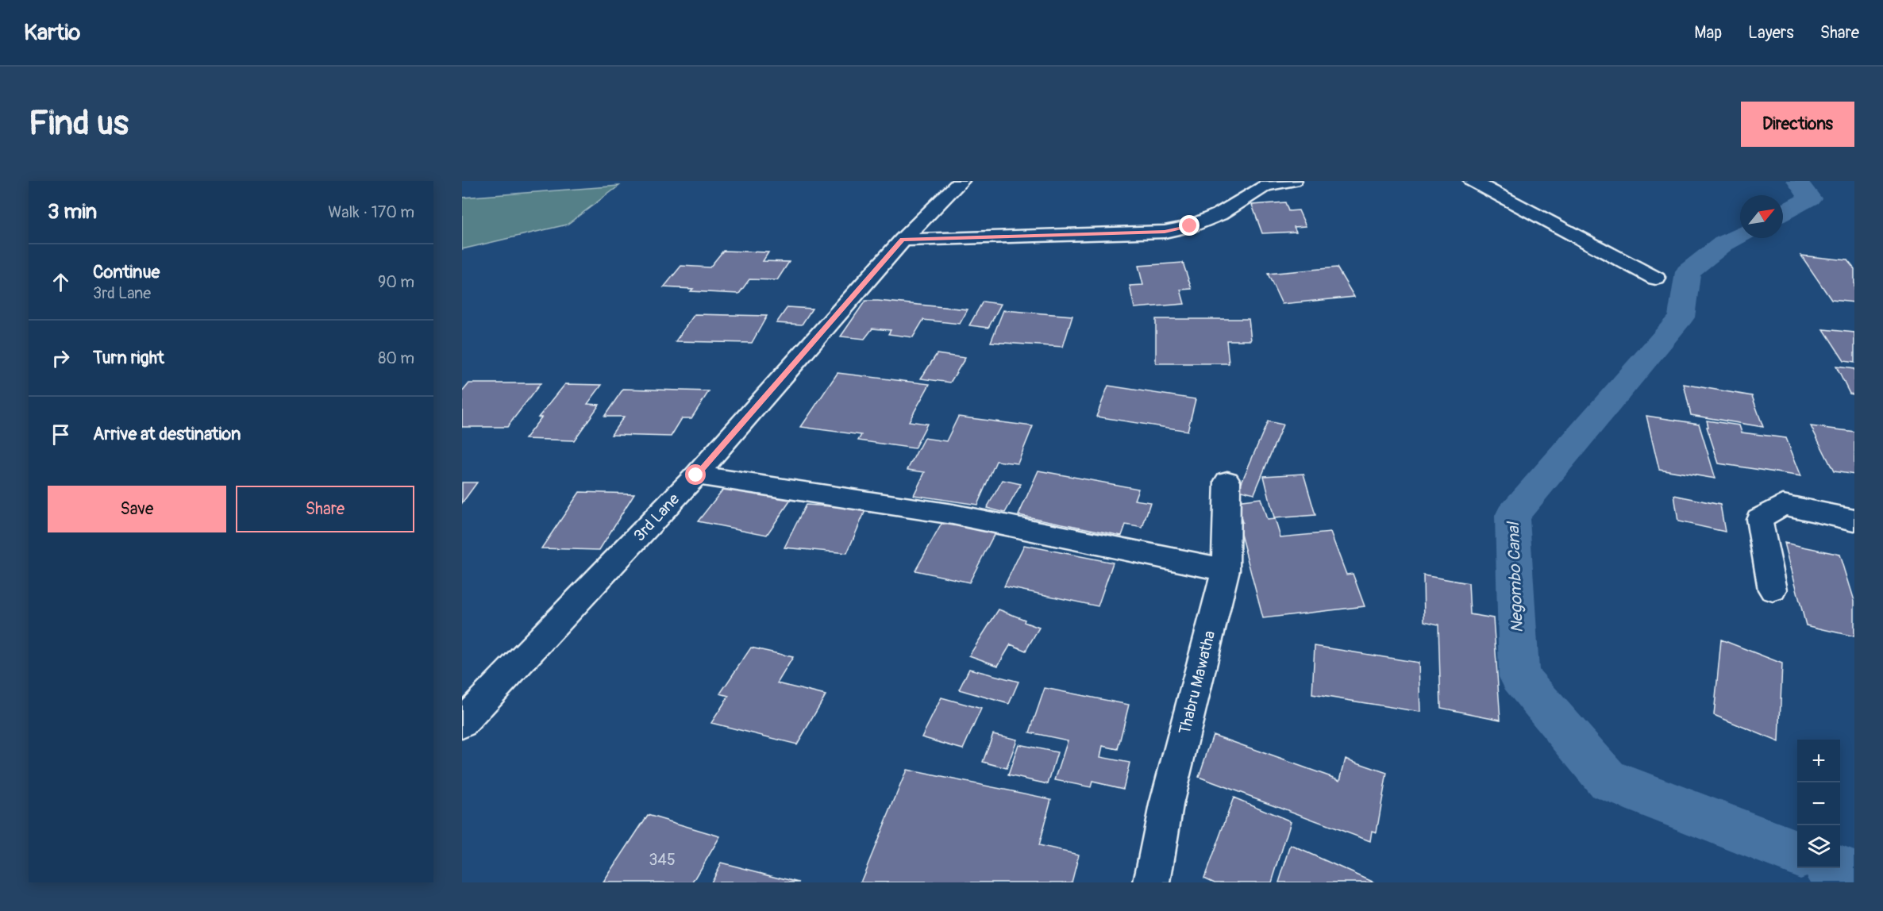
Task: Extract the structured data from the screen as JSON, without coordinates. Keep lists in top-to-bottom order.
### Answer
{
  "streets": {
    "street": ["3rd Lane", "Thabru Mawatha"]
  },
  "water": ["Negombo Canal"],
  "house_numbers": ["345"],
  "north": "top right",
  "page": {
    "header": "Kartio",
    "nav": ["Map", "Layers", "Share"],
    "buttons": [
      "Directions",
      ["Save", "Share"]
    ],
    "title": "Find us",
    "heading": ["3 min", "Walk · 170 m"],
    "list": [
      ["Continue", "3rd Lane", "90 m"],
      ["Turn right", "80 m"],
      "Arrive at destination"
    ],
    "map_buttons": ["+", "−"]
  }
}
